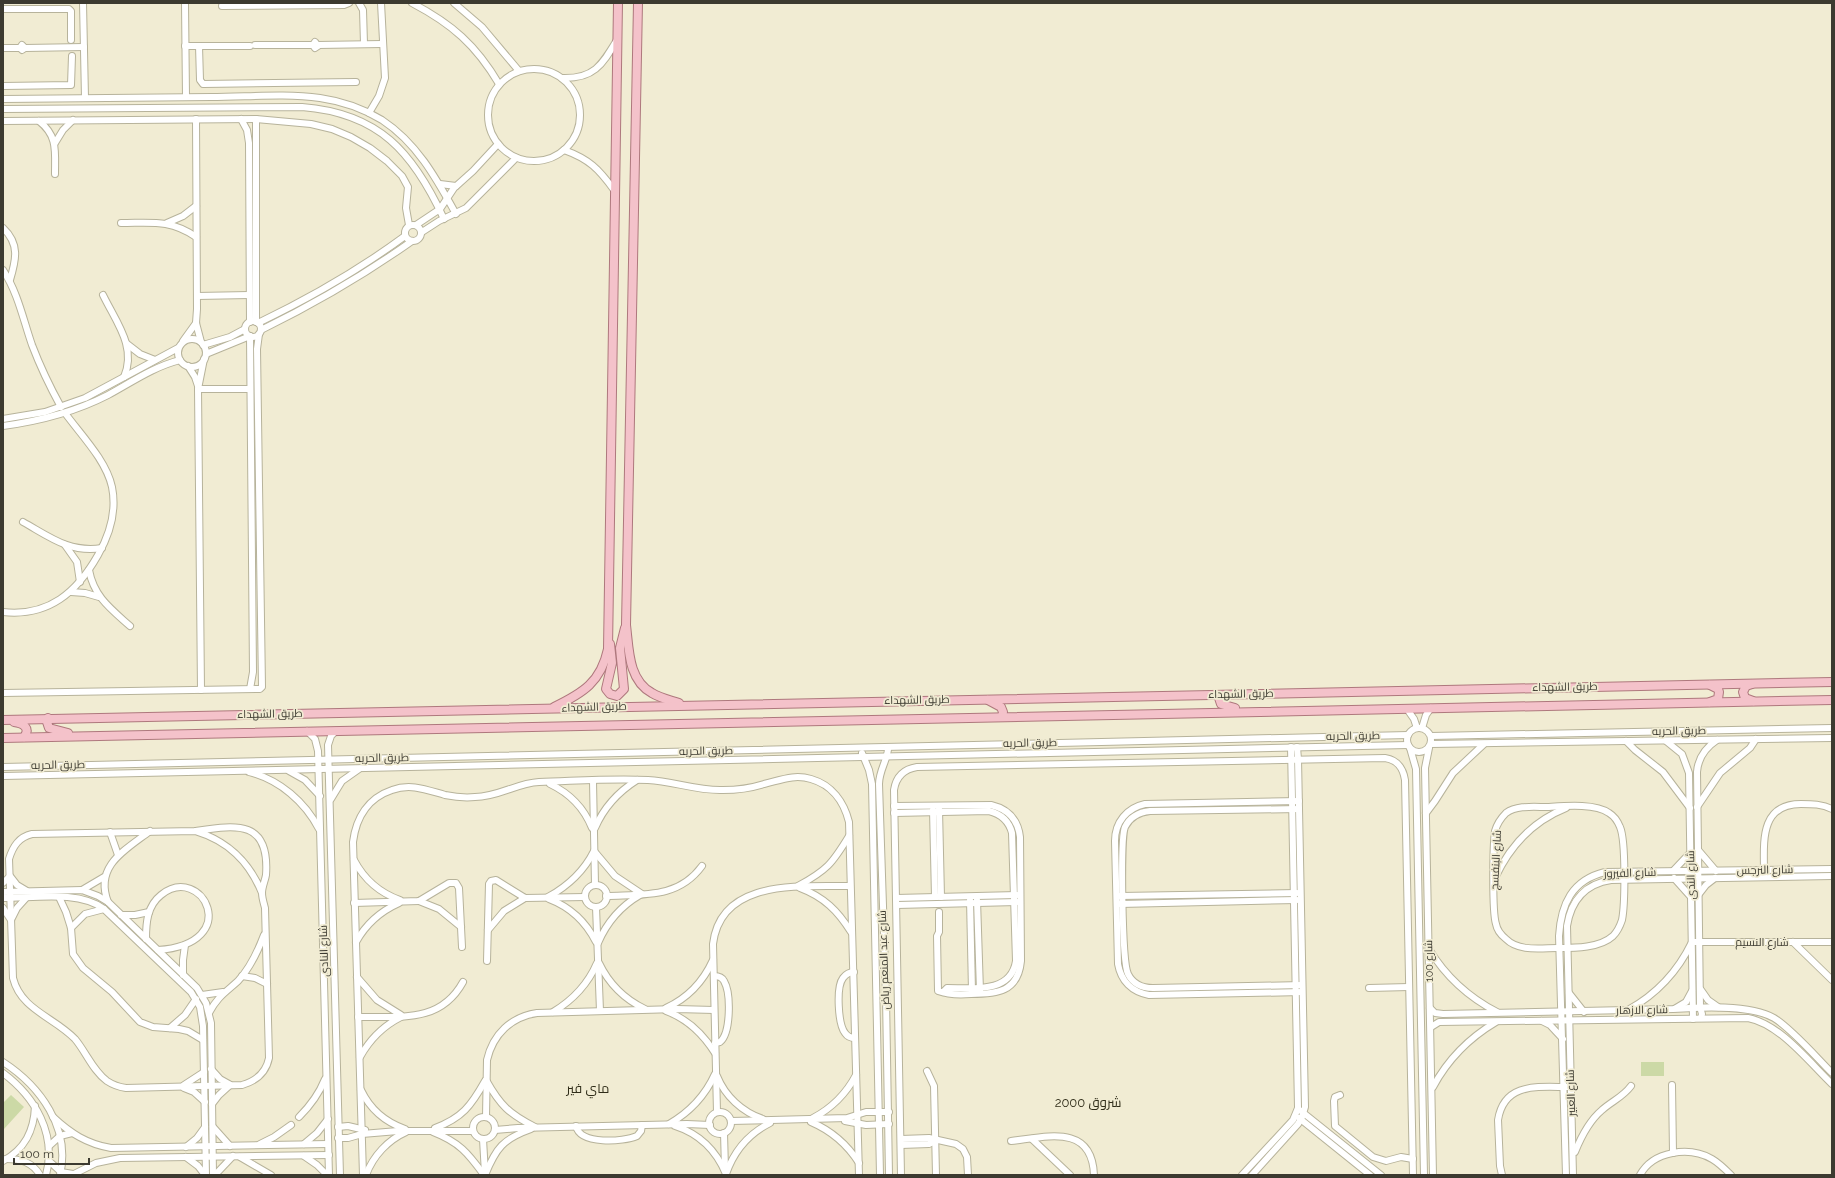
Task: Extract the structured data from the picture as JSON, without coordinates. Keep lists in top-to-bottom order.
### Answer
{
  "streets": {
    "main road": ["طريق الشهداء"],
    "street": [
      "طريق الحريه",
      "شارع البنفسج",
      "شارع النرجس",
      "شارع الفيروز",
      "شارع الندى",
      "شارع النسيم",
      "شارع النادى",
      "شارع عبد المنعم رياض",
      "شارع 100",
      "شارع الازهار",
      "شارع العبير"
    ]
  },
  "crossings": [
    ["طريق الشهداء", "شارع النادى"],
    ["طريق الحريه", "شارع الندى"],
    ["طريق الحريه", "شارع النادى"],
    ["طريق الحريه", "شارع عبد المنعم رياض"],
    ["طريق الحريه", "شارع 100"],
    ["شارع البنفسج", "شارع الفيروز"],
    ["شارع النرجس", "شارع الفيروز"],
    ["شارع النرجس", "شارع الندى"],
    ["شارع الفيروز", "شارع الندى"],
    ["شارع الفيروز", "شارع الازهار"],
    ["شارع الفيروز", "شارع العبير"],
    ["شارع الندى", "شارع النسيم"],
    ["شارع الندى", "شارع الازهار"],
    ["شارع 100", "شارع الازهار"],
    ["شارع الازهار", "شارع العبير"]
  ],
  "districts": ["ماي فير", "شروق 2000"],
  "scale_bar": "100 m"
}
